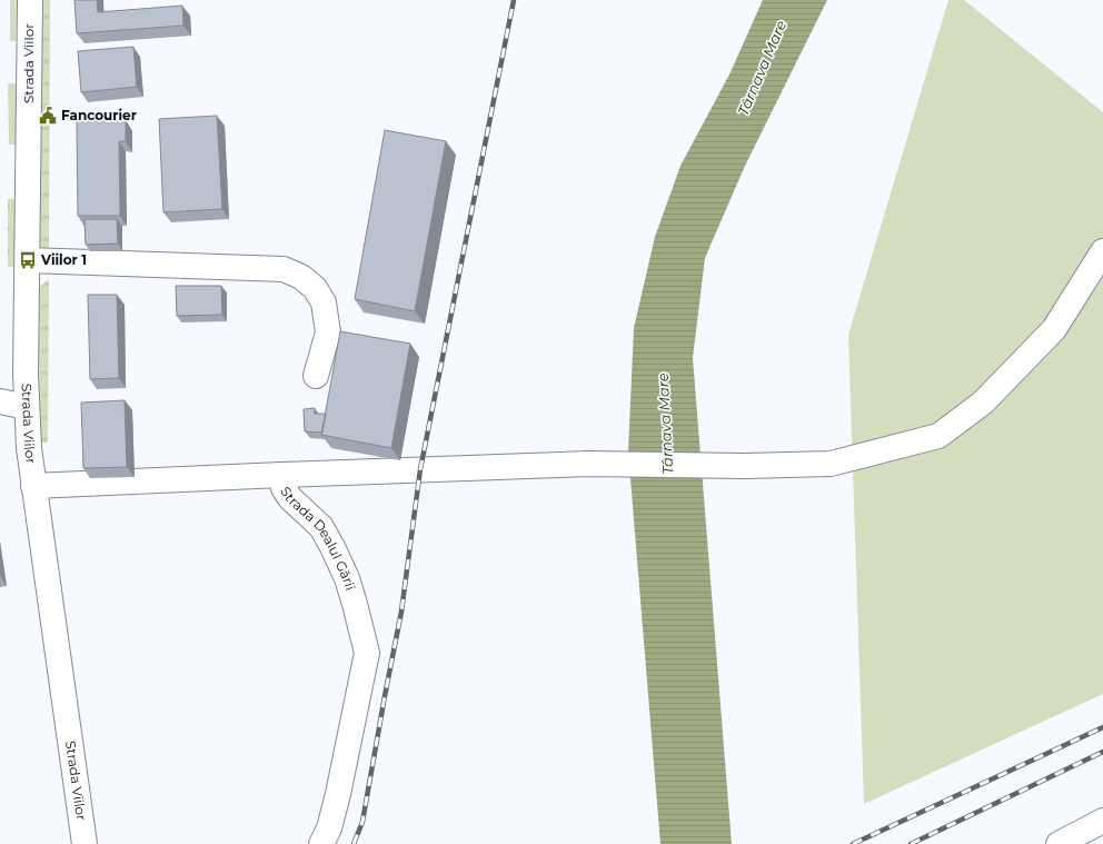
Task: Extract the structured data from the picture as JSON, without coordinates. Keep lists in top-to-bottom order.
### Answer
{
  "streets": {
    "street": ["Strada Viilor", "Strada Dealul Gării"]
  },
  "crossings": [
    ["Strada Viilor", "Strada Dealul Gării"]
  ],
  "water": ["Târnava Mare"],
  "places": {
    "public building": ["Fancourier"],
    "bus stop": ["Viilor 1"]
  }
}
